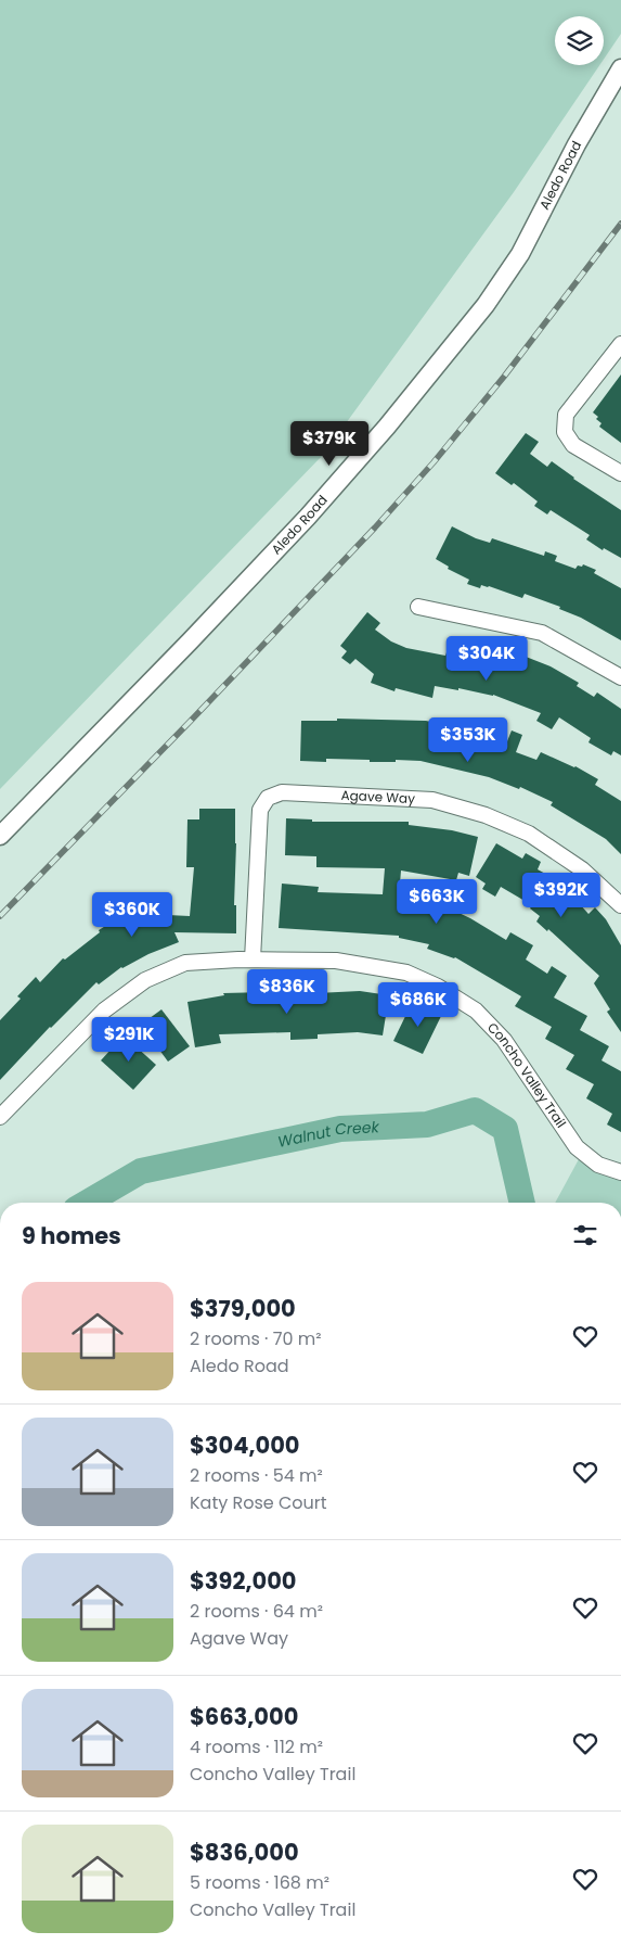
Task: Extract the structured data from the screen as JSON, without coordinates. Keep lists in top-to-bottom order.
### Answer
{
  "streets": {
    "street": ["Aledo Road", "Agave Way", "Concho Valley Trail"]
  },
  "crossings": [
    ["Agave Way", "Concho Valley Trail"]
  ],
  "water": ["Walnut Creek"],
  "page": {
    "price": [
      "$379K",
      "$304K",
      "$353K",
      "$392K",
      "$663K",
      "$360K",
      "$836K",
      "$686K",
      "$291K"
    ],
    "heading": "9 homes",
    "list": [
      {
        "name": "$379,000",
        "note": "2 rooms · 70 m² · Aledo Road"
      },
      {
        "name": "$304,000",
        "note": "2 rooms · 54 m² · Katy Rose Court"
      },
      {
        "name": "$392,000",
        "note": "2 rooms · 64 m² · Agave Way"
      },
      {
        "name": "$663,000",
        "note": "4 rooms · 112 m² · Concho Valley Trail"
      },
      {
        "name": "$836,000",
        "note": "5 rooms · 168 m² · Concho Valley Trail"
      }
    ]
  }
}
